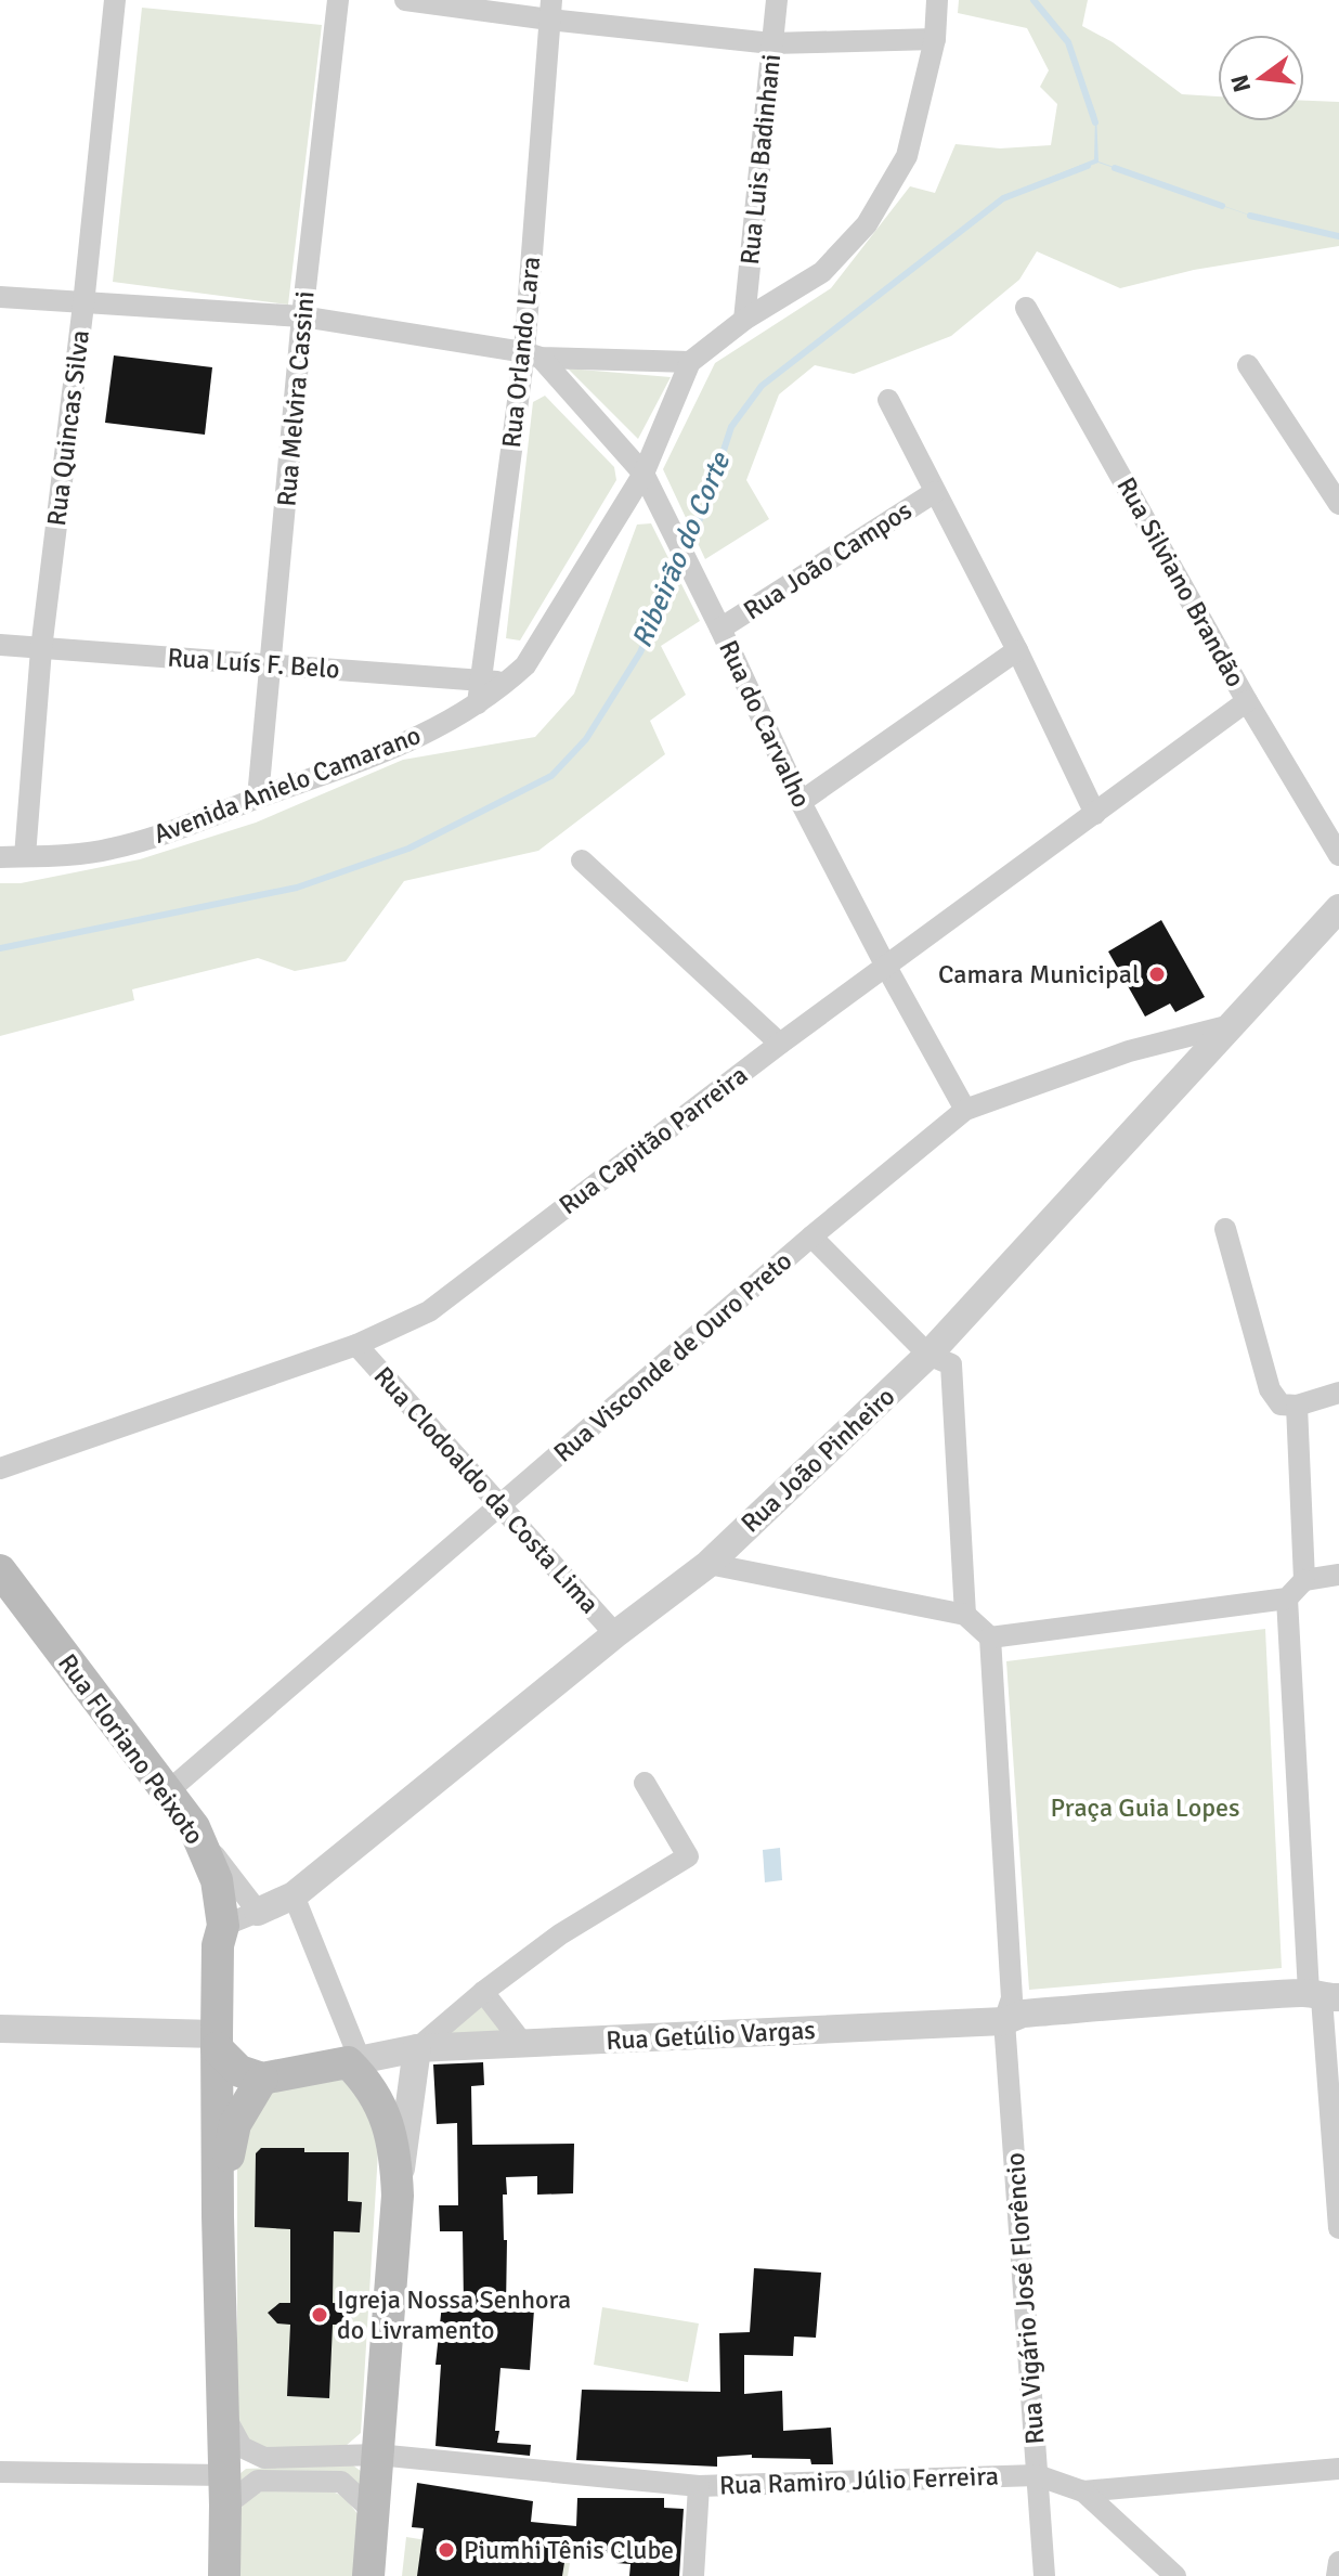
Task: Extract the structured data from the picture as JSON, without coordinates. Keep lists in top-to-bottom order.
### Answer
{
  "streets": {
    "main road": ["Rua Floriano Peixoto"],
    "street": [
      "Rua Luis Badinhani",
      "Rua Orlando Lara",
      "Rua Melvira Cassini",
      "Rua Quincas Silva",
      "Rua João Campos",
      "Rua Silviano Brandão",
      "Rua Luís F. Belo",
      "Rua do Carvalho",
      "Avenida Anielo Camarano",
      "Rua Capitão Parreira",
      "Rua Visconde de Ouro Preto",
      "Rua João Pinheiro",
      "Rua Clodoaldo da Costa Lima",
      "Rua Getúlio Vargas",
      "Rua Vigário José Florêncio",
      "Rua Ramiro Júlio Ferreira"
    ]
  },
  "crossings": [
    ["Rua Luis Badinhani", "Avenida Anielo Camarano"],
    ["Rua Orlando Lara", "Rua Luís F. Belo"],
    ["Rua Orlando Lara", "Rua do Carvalho"],
    ["Rua Orlando Lara", "Avenida Anielo Camarano"],
    ["Rua Melvira Cassini", "Rua Luís F. Belo"],
    ["Rua Melvira Cassini", "Avenida Anielo Camarano"],
    ["Rua Quincas Silva", "Rua Luís F. Belo"],
    ["Rua Quincas Silva", "Avenida Anielo Camarano"],
    ["Rua João Campos", "Rua do Carvalho"],
    ["Rua Silviano Brandão", "Rua Capitão Parreira"],
    ["Rua Luís F. Belo", "Avenida Anielo Camarano"],
    ["Rua do Carvalho", "Avenida Anielo Camarano"],
    ["Rua do Carvalho", "Rua Capitão Parreira"],
    ["Rua do Carvalho", "Rua Visconde de Ouro Preto"],
    ["Rua Capitão Parreira", "Rua Clodoaldo da Costa Lima"],
    ["Rua Visconde de Ouro Preto", "Rua João Pinheiro"],
    ["Rua Visconde de Ouro Preto", "Rua Clodoaldo da Costa Lima"],
    ["Rua Visconde de Ouro Preto", "Rua Floriano Peixoto"],
    ["Rua João Pinheiro", "Rua Clodoaldo da Costa Lima"],
    ["Rua João Pinheiro", "Rua Floriano Peixoto"],
    ["Rua Getúlio Vargas", "Rua Vigário José Florêncio"],
    ["Rua Vigário José Florêncio", "Rua Ramiro Júlio Ferreira"]
  ],
  "water": ["Ribeirão do Corte"],
  "parks": ["Praça Guia Lopes"],
  "places": ["Camara Municipal", "Igreja Nossa Senhora do Livramento", "Piumhi Tênis Clube"],
  "north": "left"
}
